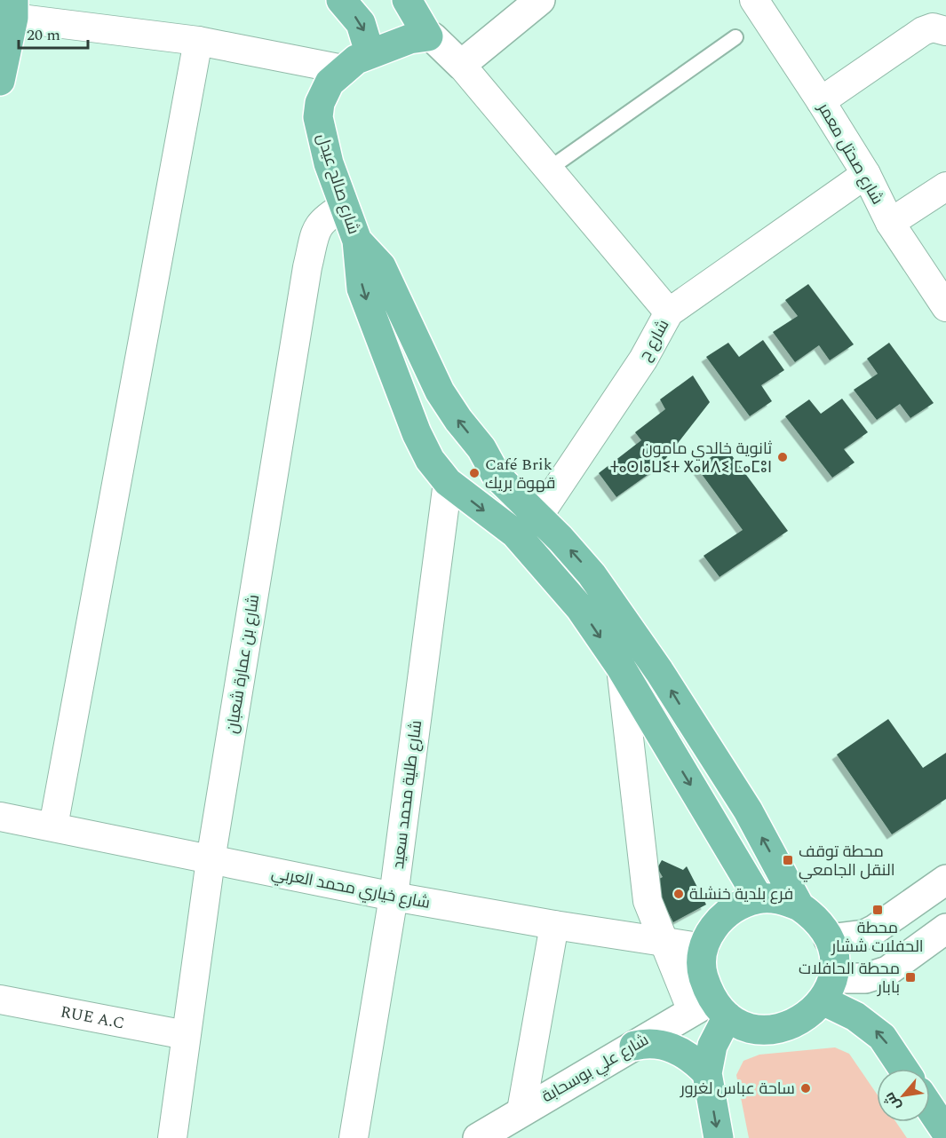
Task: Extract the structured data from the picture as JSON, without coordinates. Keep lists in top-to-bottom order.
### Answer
{
  "streets": {
    "main road": ["شارع صالح عيدل", "شارع علي بوسحابة"],
    "street": [
      "شارع صحتل معمر",
      "شارع ح",
      "شارع بن عمارة شعبان",
      "شارع طلية محمد سعيد",
      "شارع خياري محمد العربي",
      "RUE A.C"
    ]
  },
  "crossings": [
    ["شارع صحتل معمر", "شارع ح"],
    ["شارع صالح عيدل", "شارع بن عمارة شعبان"],
    ["شارع بن عمارة شعبان", "شارع خياري محمد العربي"],
    ["شارع بن عمارة شعبان", "RUE A.C"],
    ["شارع طلية محمد سعيد", "شارع خياري محمد العربي"],
    ["شارع خياري محمد العربي", "شارع علي بوسحابة"]
  ],
  "places": {
    "other": [
      "ثانوية خالدي مامون ⵜⴰⵙⵏⴰⵡⵉⵜ ⵅⴰⵍⴷⵉ ⵎⴰⵎⵓⵏ",
      "Café Brik قهوة بريك",
      "فرع بلدية خنشلة",
      "ساحة عباس لغرور"
    ],
    "transit": ["محطة توقف النقل الجامعي", "محطة الحفلات ششار", "محطة الحافلات بابار"]
  },
  "scale_bar": "20 m",
  "north": "bottom left"
}
